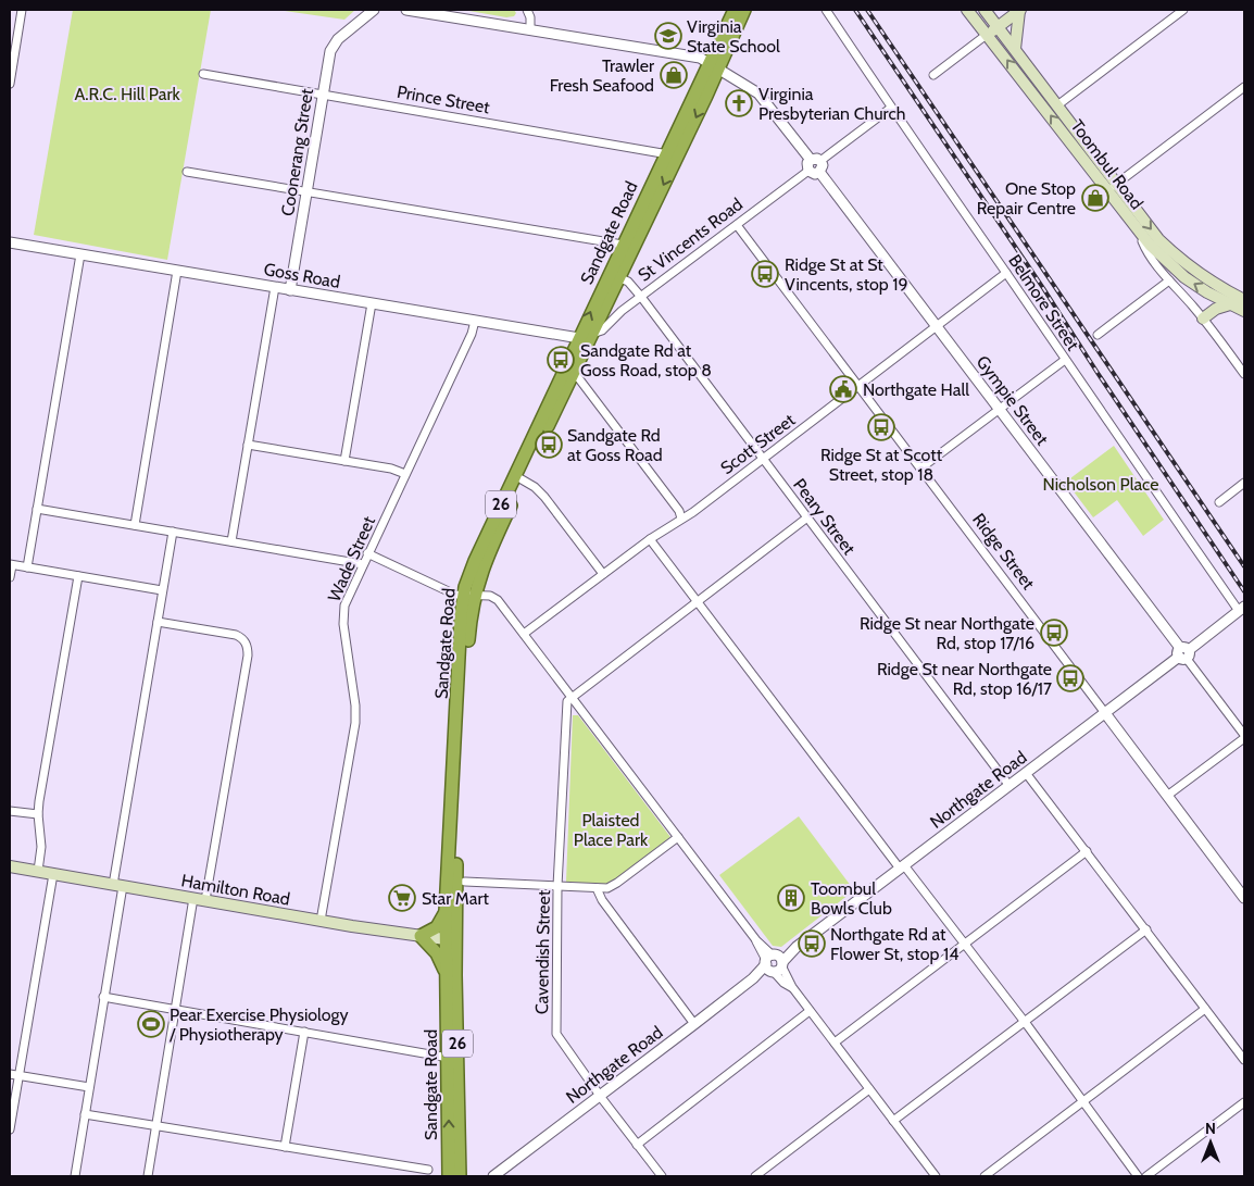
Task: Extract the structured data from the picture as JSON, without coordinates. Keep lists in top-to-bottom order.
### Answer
{
  "streets": {
    "highway": ["Sandgate Road", "26"],
    "main road": ["Toombul Road", "Hamilton Road"],
    "street": [
      "Prince Street",
      "Coonerang Street",
      "St Vincents Road",
      "Goss Road",
      "Belmore Street",
      "Gympie Street",
      "Scott Street",
      "Peary Street",
      "Ridge Street",
      "Wade Street",
      "Northgate Road",
      "Cavendish Street"
    ]
  },
  "crossings": [
    ["Prince Street", "Coonerang Street"],
    ["Prince Street", "Sandgate Road"],
    ["Coonerang Street", "Goss Road"],
    ["Sandgate Road", "St Vincents Road"],
    ["Sandgate Road", "Goss Road"],
    ["Sandgate Road", "Peary Street"],
    ["Sandgate Road", "Hamilton Road"],
    ["St Vincents Road", "Goss Road"],
    ["St Vincents Road", "Gympie Street"],
    ["St Vincents Road", "Peary Street"],
    ["St Vincents Road", "Ridge Street"],
    ["Goss Road", "Wade Street"],
    ["Belmore Street", "Scott Street"],
    ["Belmore Street", "Northgate Road"],
    ["Gympie Street", "Scott Street"],
    ["Gympie Street", "Northgate Road"],
    ["Scott Street", "Peary Street"],
    ["Scott Street", "Ridge Street"],
    ["Peary Street", "Northgate Road"],
    ["Ridge Street", "Northgate Road"],
    ["Wade Street", "Hamilton Road"],
    ["Northgate Road", "Cavendish Street"]
  ],
  "parks": ["A.R.C. Hill Park", "Nicholson Place", "Plaisted Place Park"],
  "places": {
    "school or university": ["Virginia State School"],
    "shop": ["Trawler Fresh Seafood", "One Stop Repair Centre"],
    "church": ["Virginia Presbyterian Church"],
    "bus stop": [
      "Ridge St at St Vincents, stop 19",
      "Sandgate Rd at Goss Road, stop 8",
      "Ridge St at Scott Street, stop 18",
      "Sandgate Rd at Goss Road",
      "Ridge St near Northgate Rd, stop 17/16",
      "Ridge St near Northgate Rd, stop 16/17",
      "Northgate Rd at Flower St, stop 14"
    ],
    "public building": ["Northgate Hall"],
    "supermarket": ["Star Mart"],
    "building": ["Toombul Bowls Club"],
    "sports": ["Pear Exercise Physiology / Physiotherapy"]
  },
  "north": "top"
}
